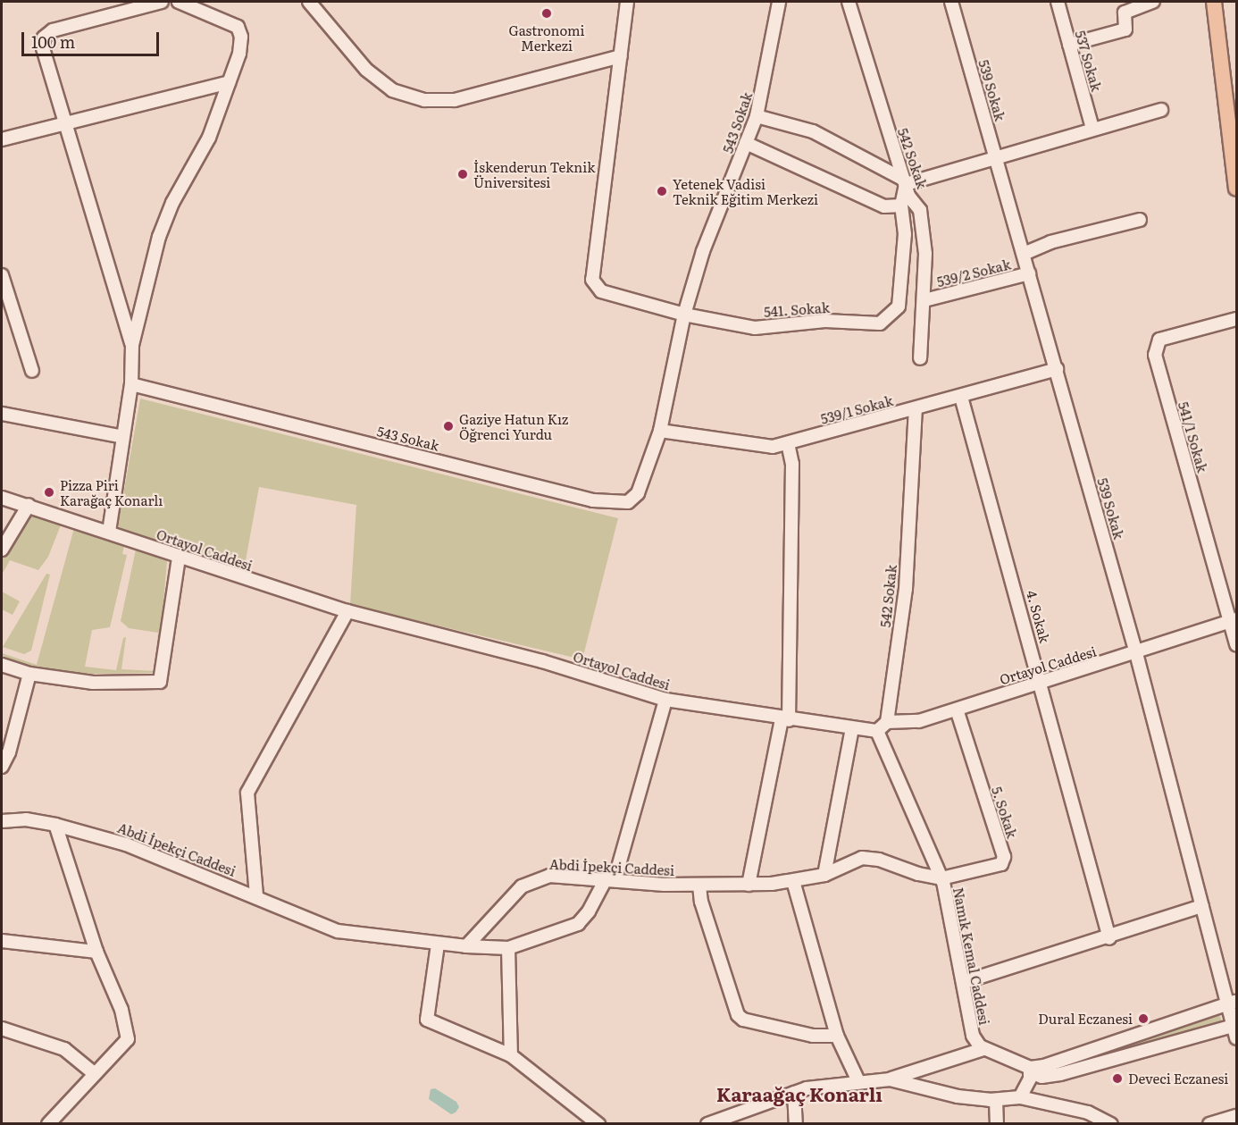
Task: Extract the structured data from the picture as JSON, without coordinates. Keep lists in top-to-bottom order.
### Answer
{
  "streets": {
    "street": [
      "537 Sokak",
      "539 Sokak",
      "543 Sokak",
      "542 Sokak",
      "539/2 Sokak",
      "541. Sokak",
      "539/1 Sokak",
      "541/1 Sokak",
      "Ortayol Caddesi",
      "4. Sokak",
      "5. Sokak",
      "Abdi İpekçi Caddesi",
      "Namık Kemal Caddesi"
    ]
  },
  "crossings": [
    ["539 Sokak", "539/2 Sokak"],
    ["539 Sokak", "539/1 Sokak"],
    ["539 Sokak", "Ortayol Caddesi"],
    ["543 Sokak", "541. Sokak"],
    ["543 Sokak", "539/1 Sokak"],
    ["542 Sokak", "539/2 Sokak"],
    ["542 Sokak", "541. Sokak"],
    ["542 Sokak", "539/1 Sokak"],
    ["542 Sokak", "Ortayol Caddesi"],
    ["539/1 Sokak", "4. Sokak"],
    ["541/1 Sokak", "Ortayol Caddesi"],
    ["Ortayol Caddesi", "4. Sokak"],
    ["Ortayol Caddesi", "5. Sokak"],
    ["Ortayol Caddesi", "Namık Kemal Caddesi"],
    ["5. Sokak", "Abdi İpekçi Caddesi"],
    ["5. Sokak", "Namık Kemal Caddesi"],
    ["Abdi İpekçi Caddesi", "Namık Kemal Caddesi"]
  ],
  "districts": ["Karaağaç Konarlı"],
  "places": [
    "Gastronomi Merkezi",
    "İskenderun Teknik Üniversitesi",
    "Yetenek Vadisi Teknik Eğitim Merkezi",
    "Gaziye Hatun Kız Öğrenci Yurdu",
    "Pizza Piri Karağaç Konarlı",
    "Dural Eczanesi",
    "Deveci Eczanesi"
  ],
  "scale_bar": "100 m"
}
